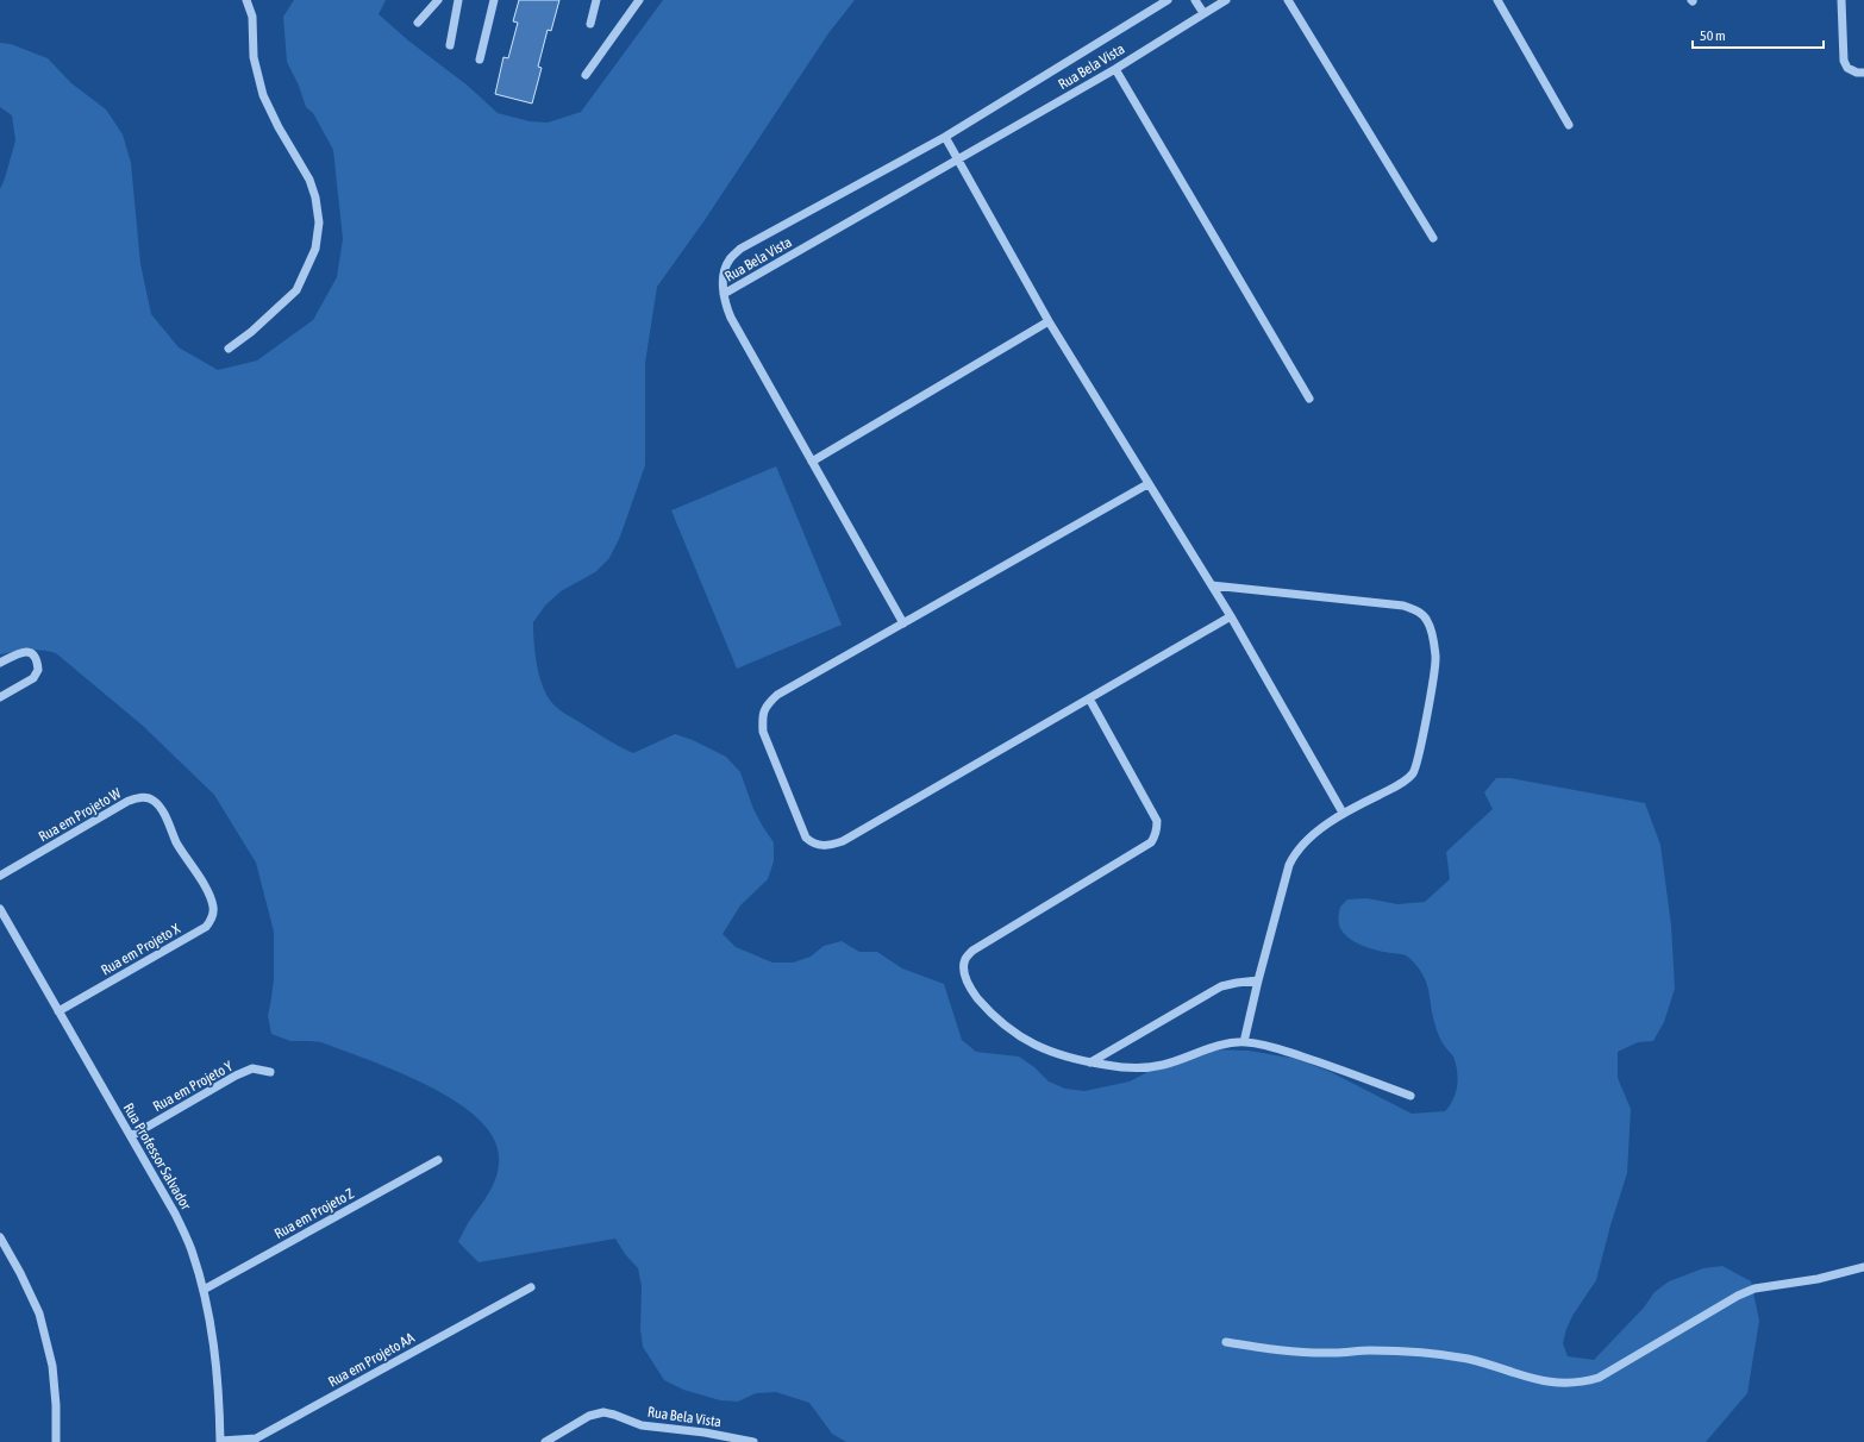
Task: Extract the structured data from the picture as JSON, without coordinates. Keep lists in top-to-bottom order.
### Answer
{
  "streets": {
    "street": [
      "Rua Bela Vista",
      "Rua em Projeto W",
      "Rua em Projeto X",
      "Rua em Projeto Y",
      "Rua Professor Salvador",
      "Rua em Projeto Z",
      "Rua em Projeto AA"
    ]
  },
  "crossings": [
    ["Rua em Projeto W", "Rua em Projeto X"],
    ["Rua em Projeto X", "Rua Professor Salvador"],
    ["Rua em Projeto Y", "Rua Professor Salvador"],
    ["Rua Professor Salvador", "Rua em Projeto Z"],
    ["Rua Professor Salvador", "Rua em Projeto AA"]
  ],
  "scale_bar": "50 m"
}
